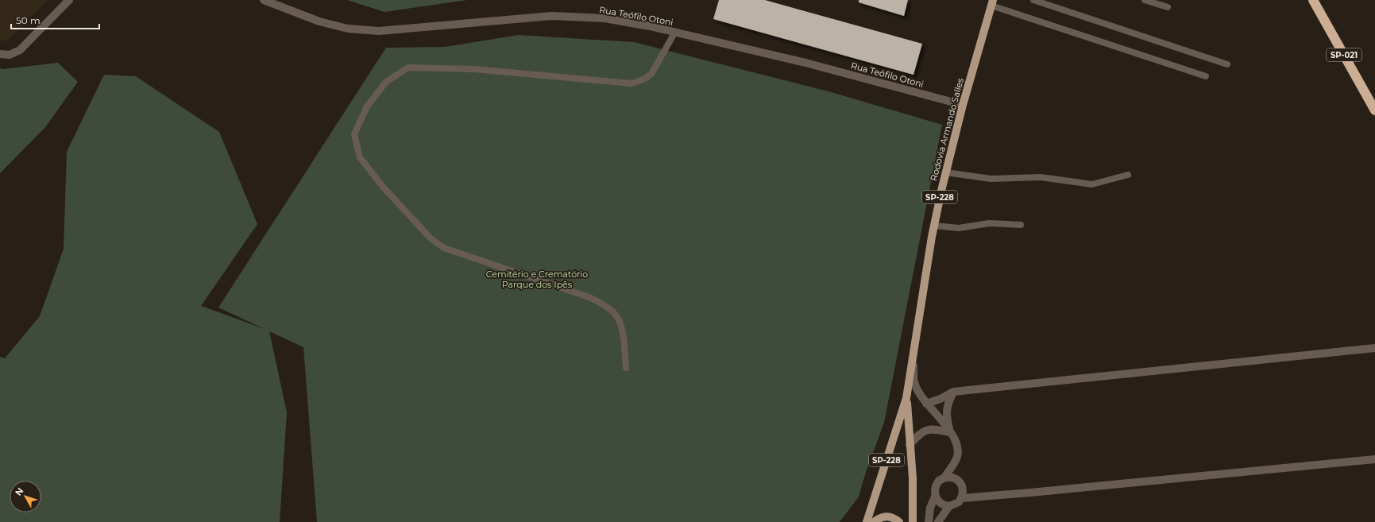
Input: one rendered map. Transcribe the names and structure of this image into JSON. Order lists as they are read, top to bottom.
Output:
{
  "streets": {
    "highway": ["SP-021"],
    "main road": ["Rodovia Armando Salles", "SP-228"],
    "street": ["Rua Teófilo Otoni"]
  },
  "crossings": [
    ["Rua Teófilo Otoni", "Rodovia Armando Salles"]
  ],
  "parks": ["Cemitério e Crematório Parque dos Ipês"],
  "scale_bar": "50 m",
  "north": "top left"
}
